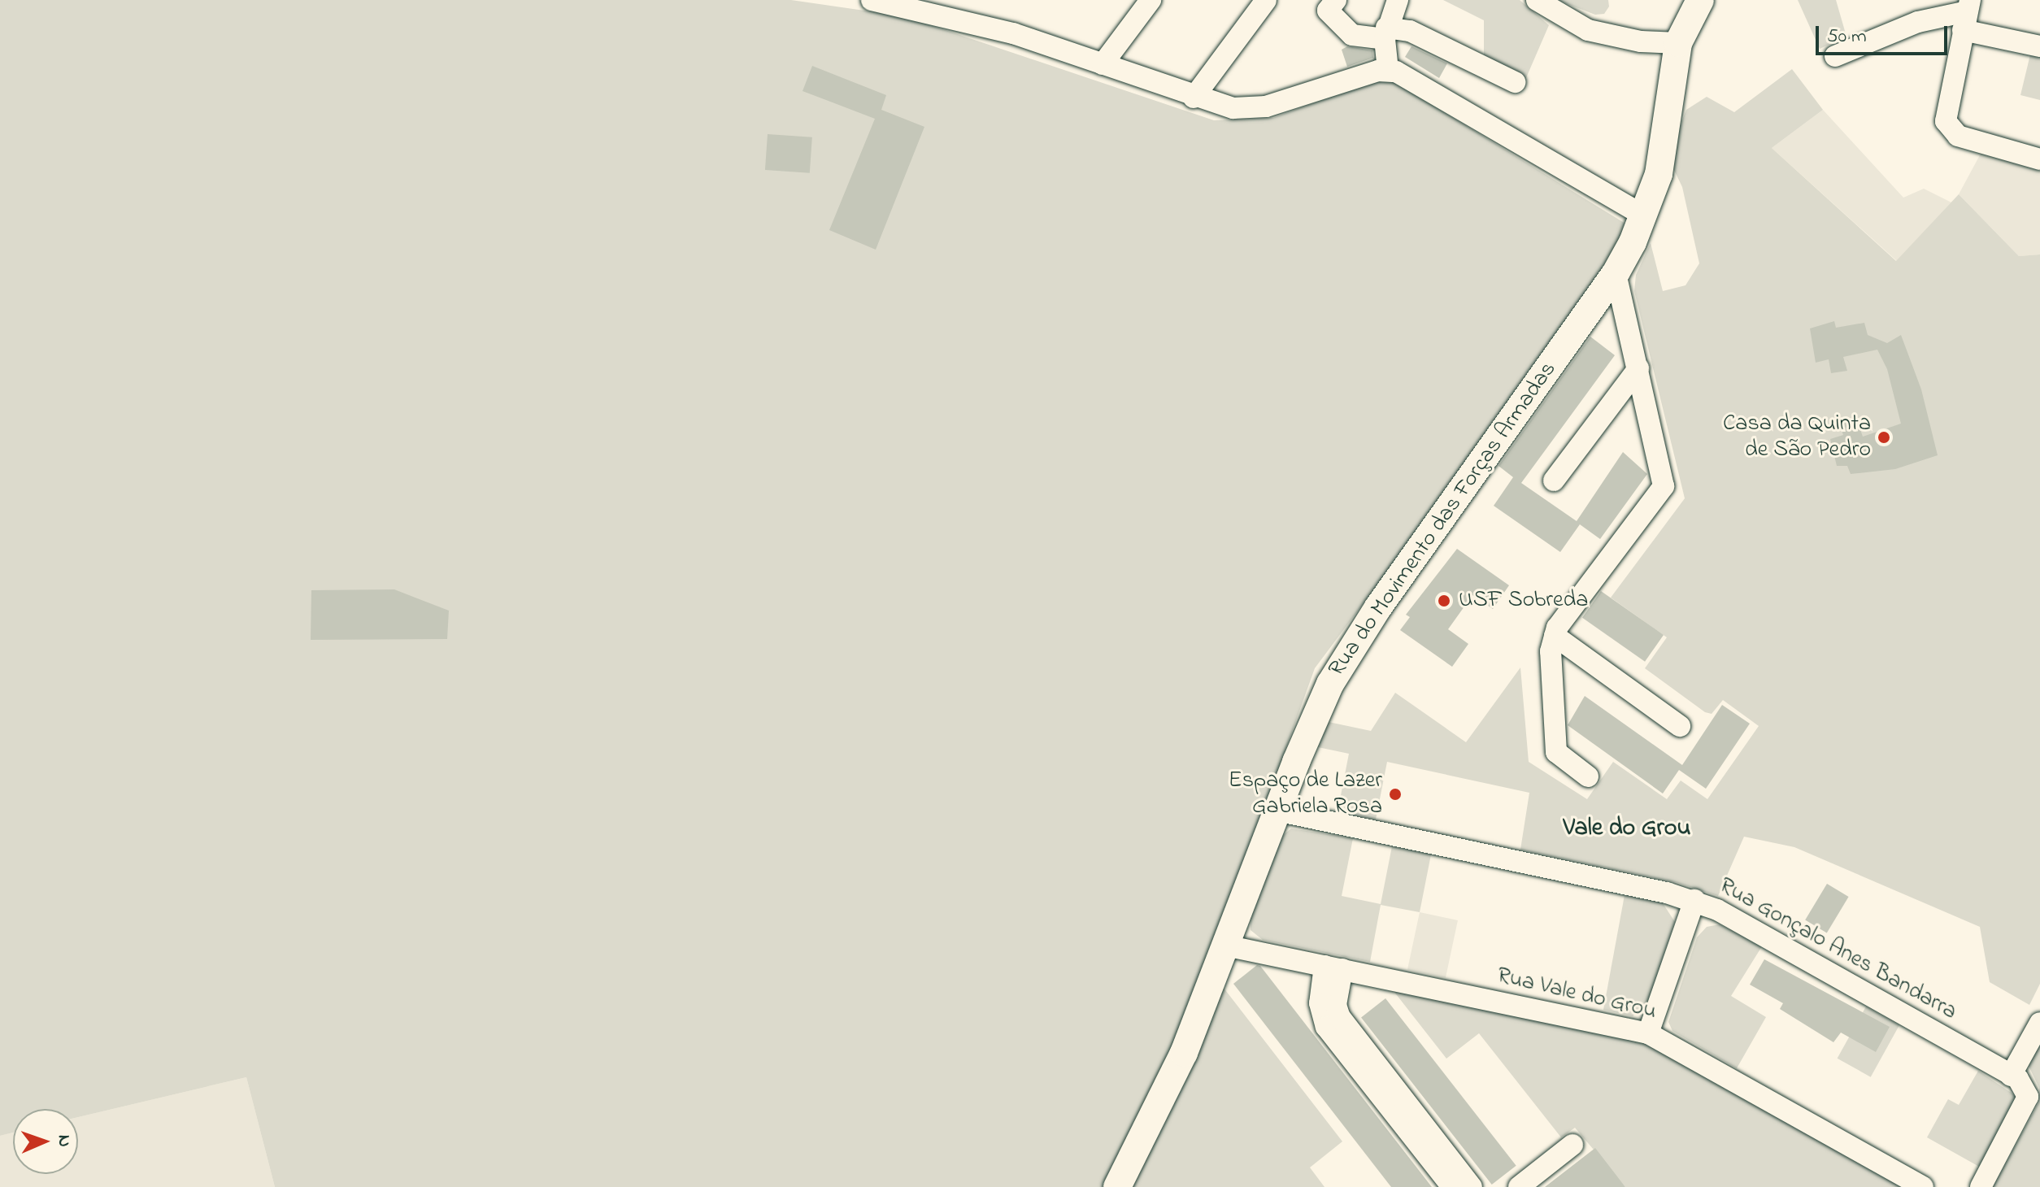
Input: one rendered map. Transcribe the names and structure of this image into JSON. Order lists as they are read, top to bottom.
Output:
{
  "streets": {
    "main road": ["Rua do Movimento das Forças Armadas"],
    "street": ["Rua Gonçalo Anes Bandarra", "Rua Vale do Grou"]
  },
  "crossings": [
    ["Rua do Movimento das Forças Armadas", "Rua Gonçalo Anes Bandarra"],
    ["Rua do Movimento das Forças Armadas", "Rua Vale do Grou"]
  ],
  "districts": ["Vale do Grou"],
  "places": ["Casa da Quinta de São Pedro", "USF Sobreda", "Espaço de Lazer Gabriela Rosa"],
  "scale_bar": "50 m",
  "north": "right"
}
